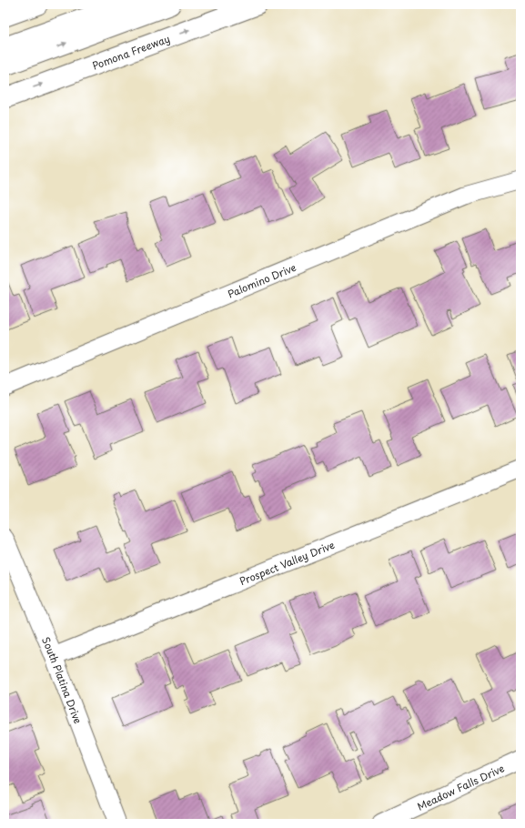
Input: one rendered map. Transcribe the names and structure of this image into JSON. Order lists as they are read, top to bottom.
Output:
{
  "streets": {
    "highway": ["Pomona Freeway"],
    "street": [
      "Palomino Drive",
      "Prospect Valley Drive",
      "South Platina Drive",
      "Meadow Falls Drive"
    ]
  },
  "crossings": [
    ["Prospect Valley Drive", "South Platina Drive"]
  ]
}
